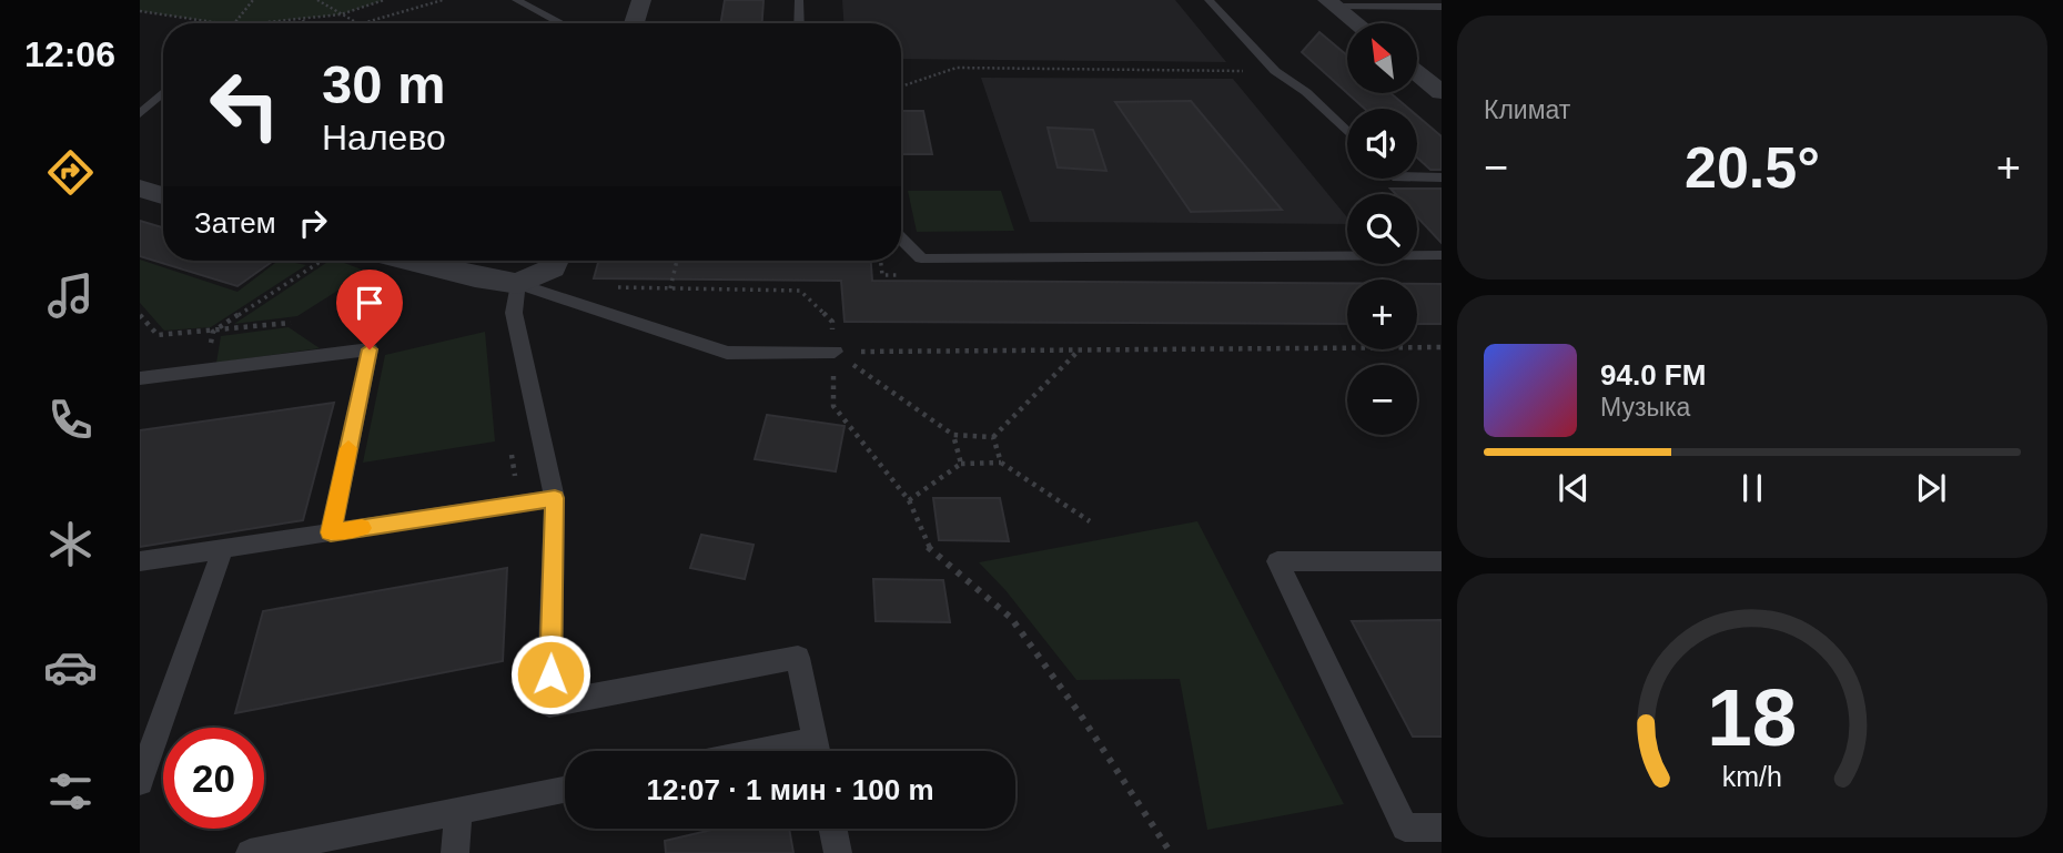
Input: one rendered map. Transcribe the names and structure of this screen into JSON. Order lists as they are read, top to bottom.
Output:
{
  "north": "top left",
  "page": {
    "tabs": "12:06",
    "tile": "Климат",
    "map_buttons": ["+", "−"],
    "turn": ["30 m", "Налево"],
    "heat": ["−", "20.5°", "+"],
    "then": "Затем",
    "song": ["94.0 FM", "Музыка"],
    "limit": "20",
    "trip": "12:07 · 1 мин · 100 m",
    "gauge": ["18", "km/h"]
  }
}
